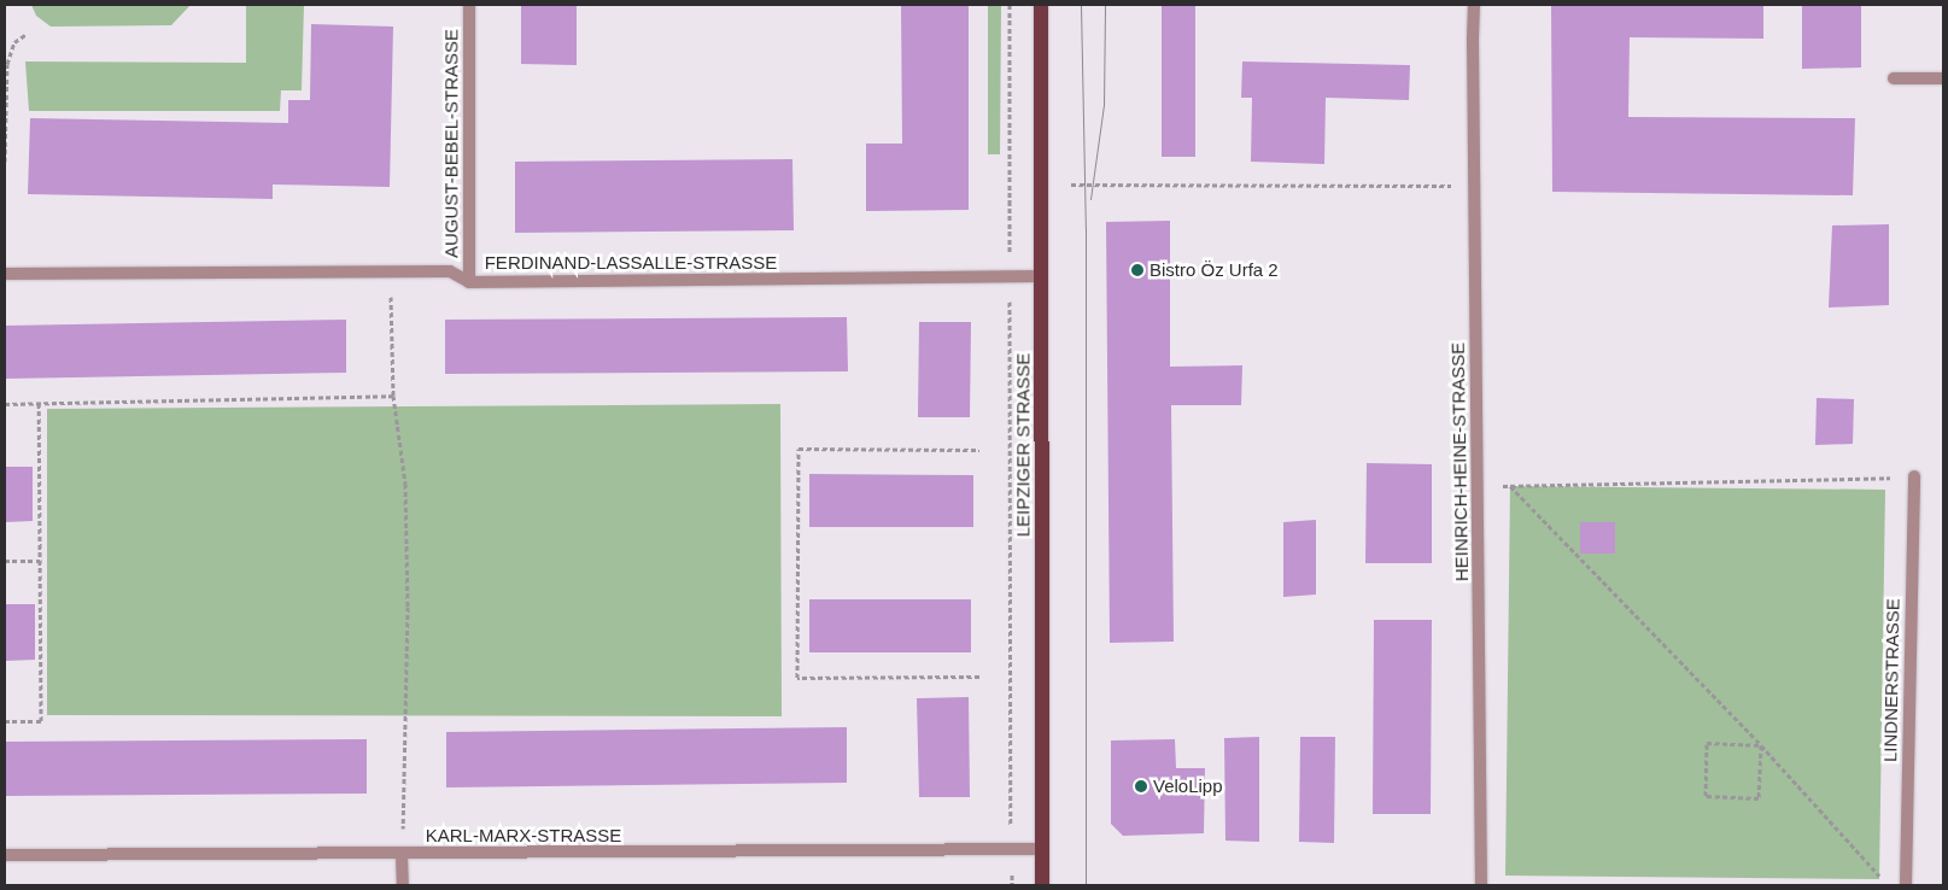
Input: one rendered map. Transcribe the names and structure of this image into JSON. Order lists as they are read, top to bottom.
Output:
{
  "streets": {
    "main road": ["LEIPZIGER STRASSE"],
    "street": [
      "AUGUST-BEBEL-STRASSE",
      "FERDINAND-LASSALLE-STRASSE",
      "HEINRICH-HEINE-STRASSE",
      "LINDNERSTRASSE",
      "KARL-MARX-STRASSE"
    ]
  },
  "crossings": [
    ["AUGUST-BEBEL-STRASSE", "FERDINAND-LASSALLE-STRASSE"],
    ["FERDINAND-LASSALLE-STRASSE", "LEIPZIGER STRASSE"],
    ["LEIPZIGER STRASSE", "KARL-MARX-STRASSE"]
  ],
  "places": ["Bistro Öz Urfa 2", "VeloLipp"]
}
